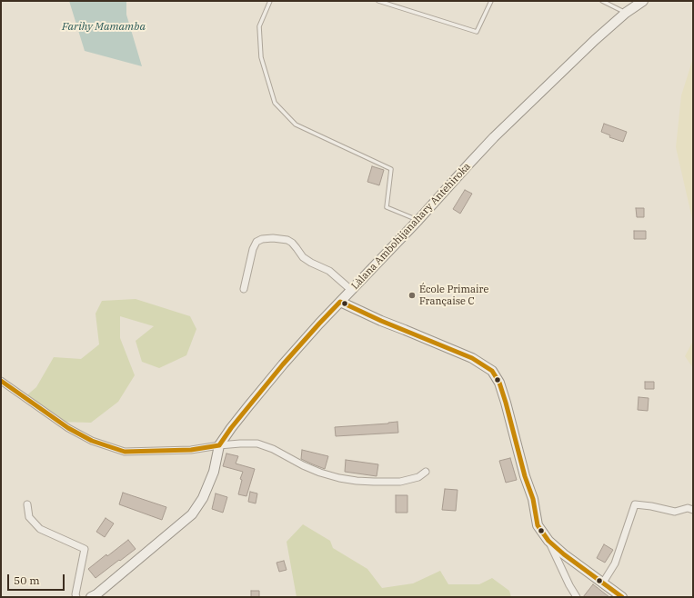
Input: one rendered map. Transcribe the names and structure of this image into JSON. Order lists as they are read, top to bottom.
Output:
{
  "streets": {
    "street": ["Làlana Ambohijanahary Antehiroka"]
  },
  "water": ["Farihy Mamamba"],
  "places": ["École Primaire Française C"],
  "scale_bar": "50 m"
}
